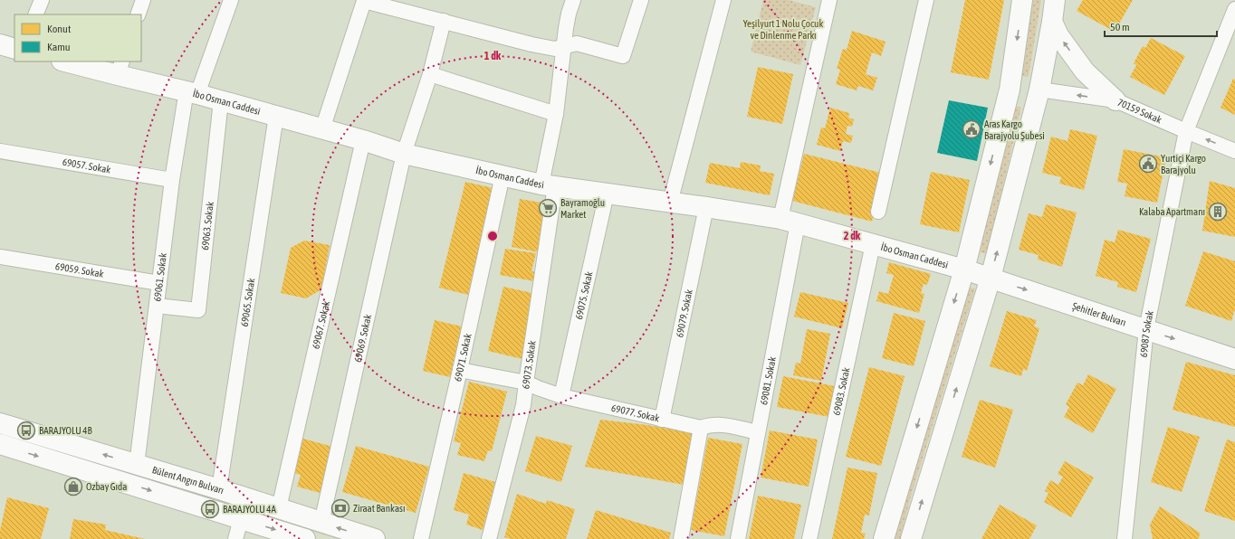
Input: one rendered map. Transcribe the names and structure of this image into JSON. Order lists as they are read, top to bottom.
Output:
{
  "streets": {
    "main road": ["İbo Osman Caddesi", "Şehitler Bulvarı", "Bülent Angın Bulvarı"],
    "street": [
      "70159 Sokak",
      "69057. Sokak",
      "69063. Sokak",
      "69059. Sokak",
      "69061. Sokak",
      "69075. Sokak",
      "69065. Sokak",
      "69079. Sokak",
      "69067. Sokak",
      "69087 Sokak",
      "69069. Sokak",
      "69071. Sokak",
      "69073. Sokak",
      "69081. Sokak",
      "69083. Sokak",
      "69077. Sokak"
    ]
  },
  "crossings": [
    ["İbo Osman Caddesi", "69063. Sokak"],
    ["İbo Osman Caddesi", "69061. Sokak"],
    ["İbo Osman Caddesi", "69075. Sokak"],
    ["İbo Osman Caddesi", "69065. Sokak"],
    ["İbo Osman Caddesi", "69079. Sokak"],
    ["İbo Osman Caddesi", "Şehitler Bulvarı"],
    ["İbo Osman Caddesi", "69067. Sokak"],
    ["İbo Osman Caddesi", "69069. Sokak"],
    ["İbo Osman Caddesi", "69071. Sokak"],
    ["İbo Osman Caddesi", "69073. Sokak"],
    ["İbo Osman Caddesi", "69081. Sokak"],
    ["İbo Osman Caddesi", "69083. Sokak"],
    ["70159 Sokak", "69087 Sokak"],
    ["69057. Sokak", "69061. Sokak"],
    ["69063. Sokak", "69061. Sokak"],
    ["69059. Sokak", "69061. Sokak"],
    ["69061. Sokak", "Bülent Angın Bulvarı"],
    ["69075. Sokak", "69077. Sokak"],
    ["69065. Sokak", "Bülent Angın Bulvarı"],
    ["69079. Sokak", "69077. Sokak"],
    ["Şehitler Bulvarı", "69087 Sokak"],
    ["69067. Sokak", "Bülent Angın Bulvarı"],
    ["69069. Sokak", "Bülent Angın Bulvarı"],
    ["69071. Sokak", "69077. Sokak"],
    ["69073. Sokak", "69077. Sokak"]
  ],
  "one_way": ["70159 Sokak", "Şehitler Bulvarı"],
  "parks": ["Yeşilyurt 1 Nolu Çocuk ve Dinlenme Parkı"],
  "places": {
    "public building": ["Aras Kargo Barajyolu Şubesi", "Yurtiçi Kargo Barajyolu"],
    "supermarket": ["Bayramoğlu Market"],
    "building": ["Kalaba Apartmanı"],
    "bus stop": ["BARAJYOLU 4B", "BARAJYOLU 4A"],
    "shop": ["Ozbay Gıda"],
    "bank": ["Ziraat Bankası"]
  },
  "legend": ["Konut", "Kamu"],
  "scale_bar": "50 m",
  "rings": ["1 dk", "2 dk"]
}
